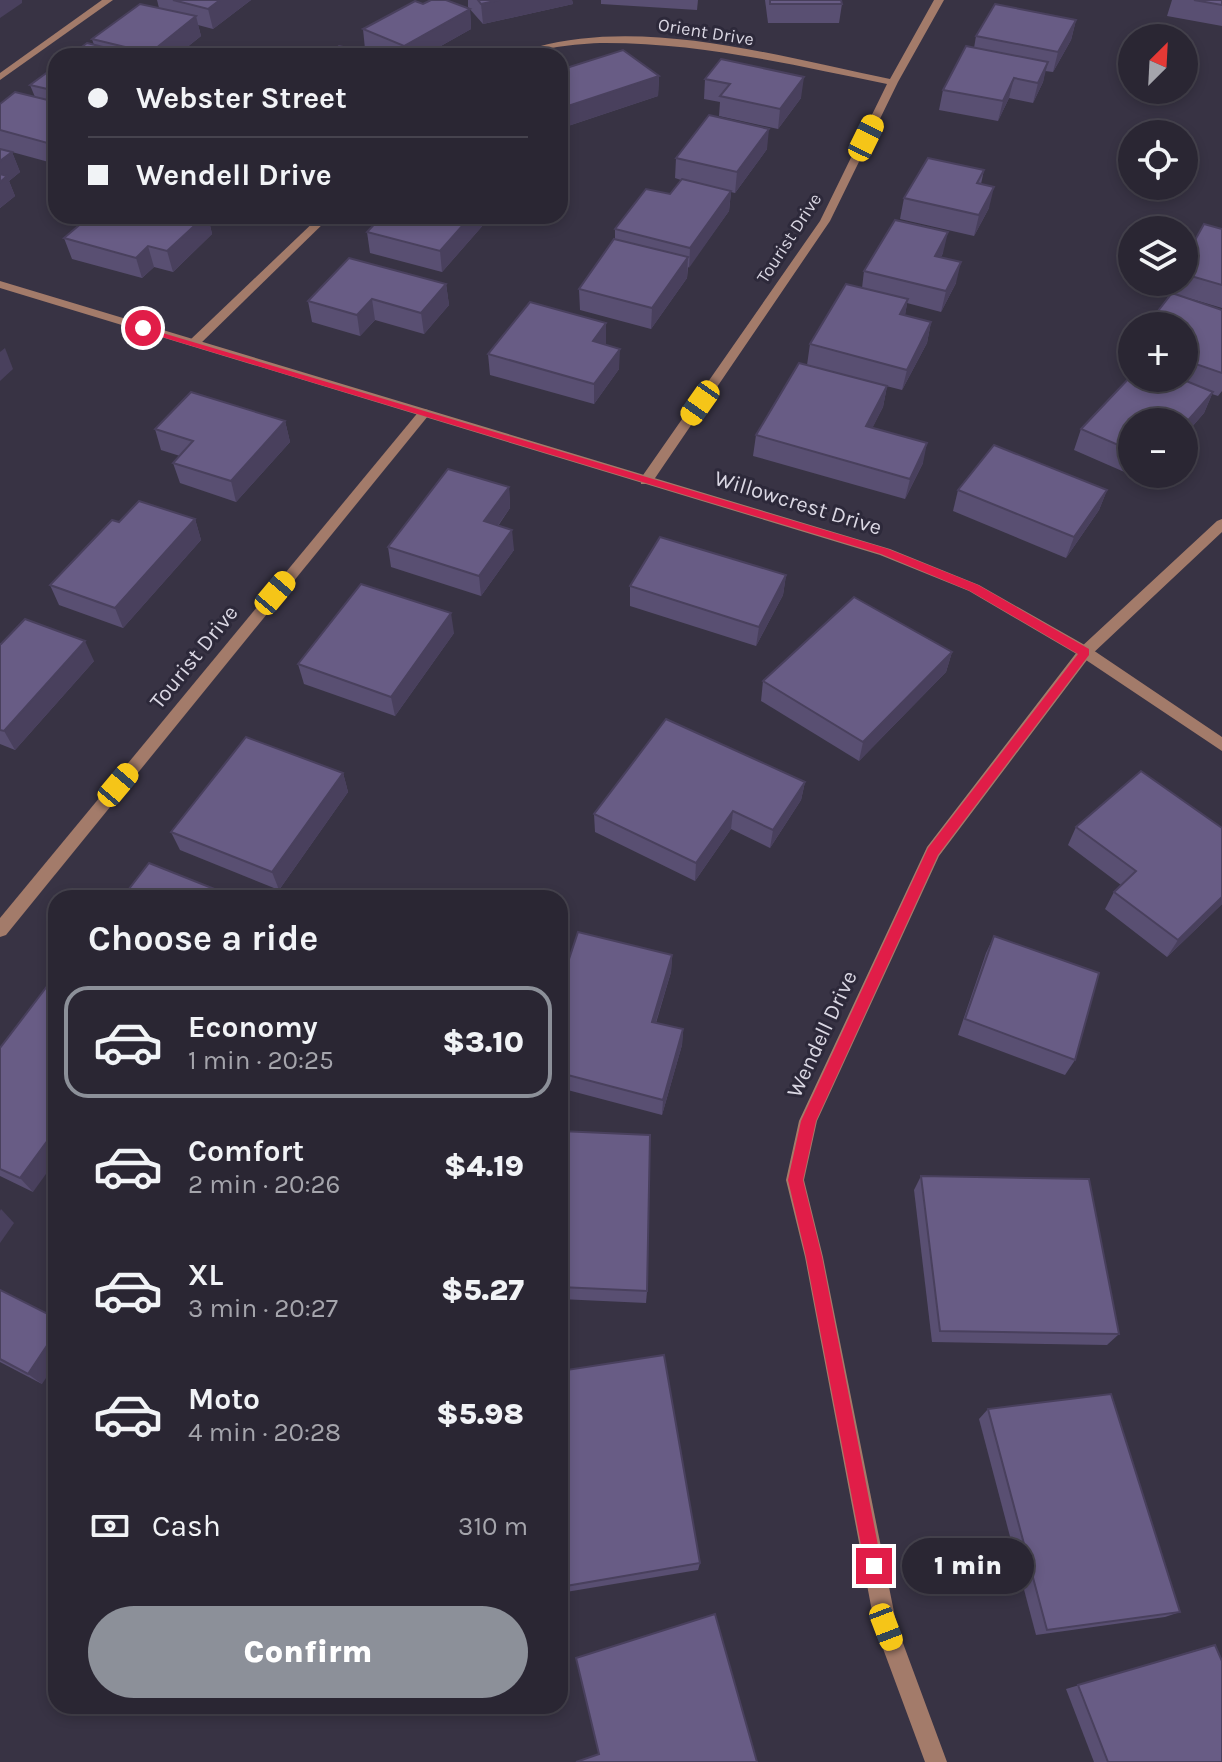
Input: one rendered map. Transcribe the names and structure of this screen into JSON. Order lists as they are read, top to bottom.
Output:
{
  "streets": {
    "street": [
      "Orient Drive",
      "Tourist Drive",
      "Willowcrest Drive",
      "Wendell Drive"
    ]
  },
  "crossings": [
    ["Orient Drive", "Tourist Drive"],
    ["Tourist Drive", "Willowcrest Drive"],
    ["Willowcrest Drive", "Wendell Drive"]
  ],
  "north": "top right",
  "page": {
    "map_buttons": ["+", "−"],
    "banner": ["Webster Street", "Wendell Drive"],
    "heading": "Choose a ride",
    "list": [
      {
        "name": "Economy",
        "note": "1 min · 20:25",
        "value": "$3.10"
      },
      {
        "name": "Comfort",
        "note": "2 min · 20:26",
        "value": "$4.19"
      },
      {
        "name": "XL",
        "note": "3 min · 20:27",
        "value": "$5.27"
      },
      {
        "name": "Moto",
        "note": "4 min · 20:28",
        "value": "$5.98"
      }
    ],
    "pay": ["Cash", "310 m"],
    "bubble": "1 min",
    "buttons": "Confirm"
  }
}
